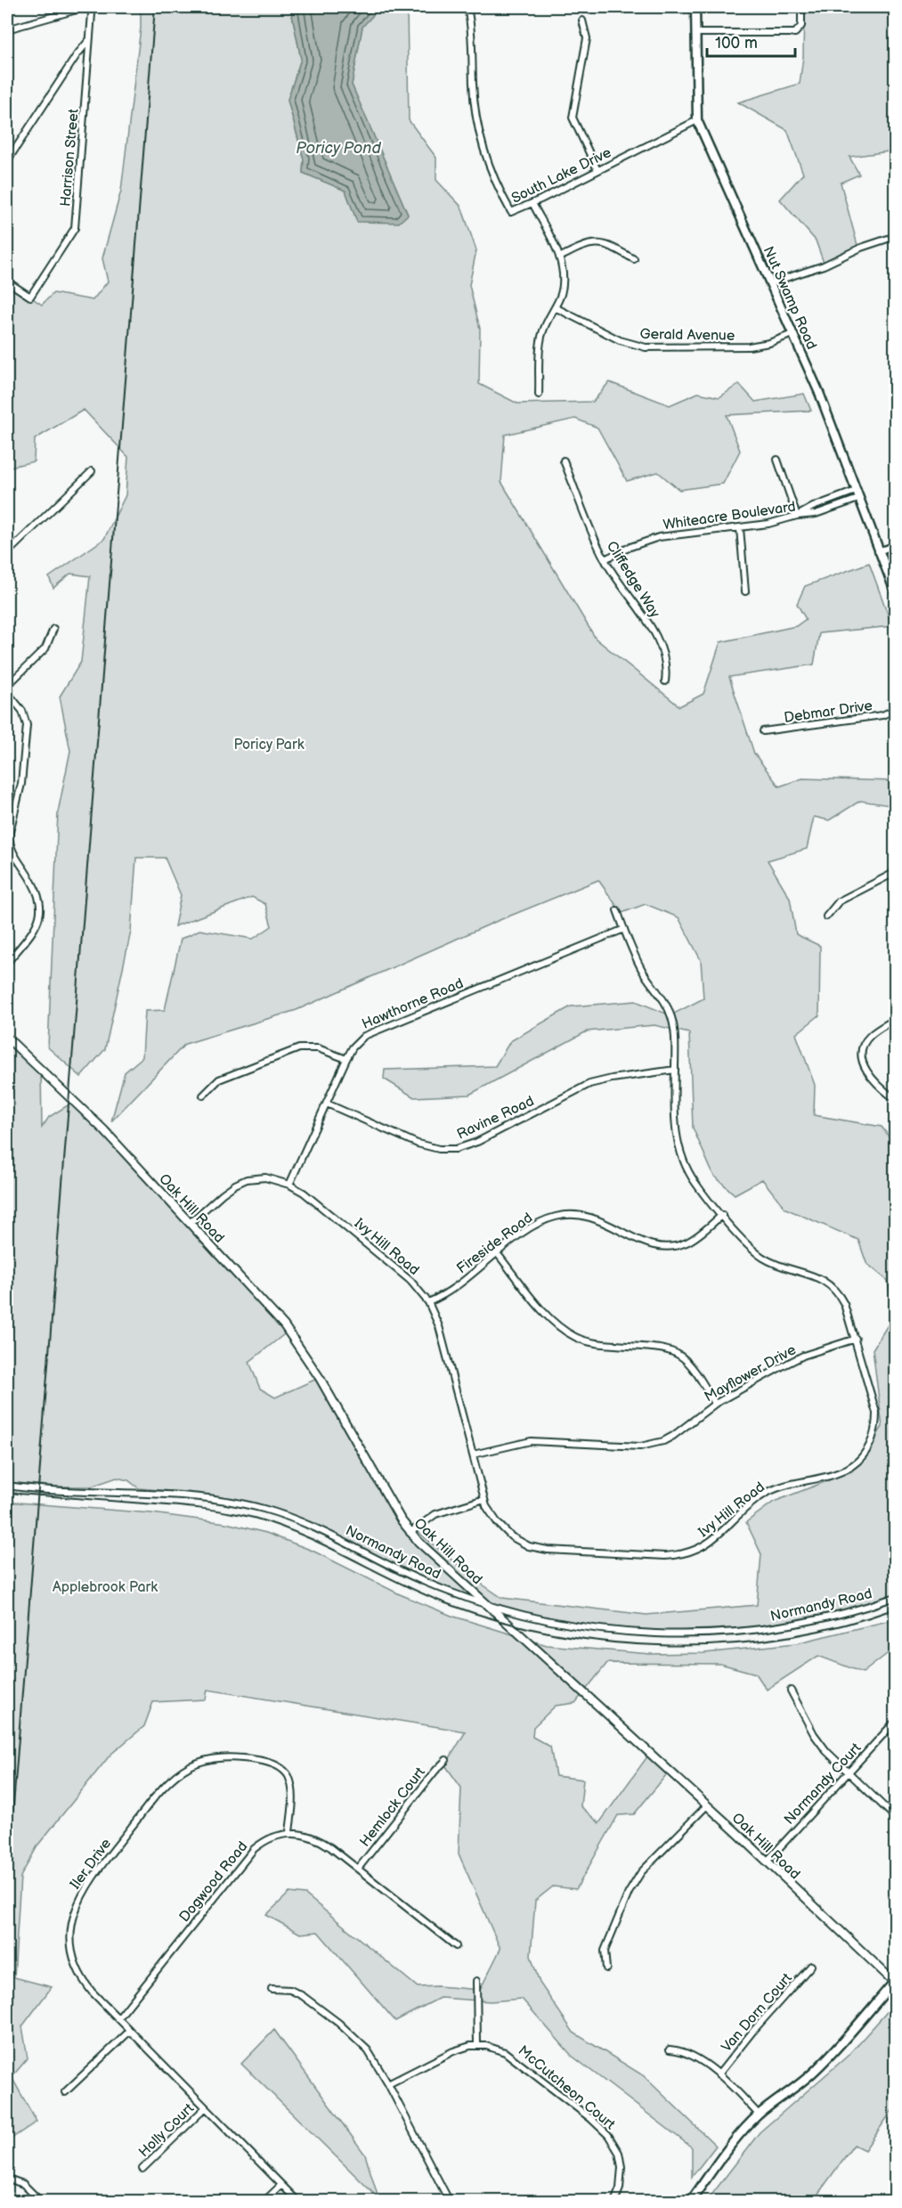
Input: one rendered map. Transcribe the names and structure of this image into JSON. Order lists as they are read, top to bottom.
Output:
{
  "streets": {
    "main road": ["Nut Swamp Road"],
    "street": [
      "Harrison Street",
      "South Lake Drive",
      "Gerald Avenue",
      "Whiteacre Boulevard",
      "Cliffedge Way",
      "Debmar Drive",
      "Hawthorne Road",
      "Ravine Road",
      "Oak Hill Road",
      "Fireside Road",
      "Ivy Hill Road",
      "Mayflower Drive",
      "Normandy Road",
      "Normandy Court",
      "Hemlock Court",
      "Iler Drive",
      "Dogwood Road",
      "Van Dorn Court",
      "McCutcheon Court",
      "Holly Court"
    ]
  },
  "crossings": [
    ["South Lake Drive", "Nut Swamp Road"],
    ["Nut Swamp Road", "Gerald Avenue"],
    ["Nut Swamp Road", "Whiteacre Boulevard"],
    ["Whiteacre Boulevard", "Cliffedge Way"],
    ["Hawthorne Road", "Ravine Road"],
    ["Hawthorne Road", "Ivy Hill Road"],
    ["Ravine Road", "Ivy Hill Road"],
    ["Oak Hill Road", "Ivy Hill Road"],
    ["Oak Hill Road", "Normandy Road"],
    ["Oak Hill Road", "Normandy Court"],
    ["Fireside Road", "Ivy Hill Road"],
    ["Ivy Hill Road", "Mayflower Drive"],
    ["Iler Drive", "Dogwood Road"],
    ["Iler Drive", "Holly Court"]
  ],
  "water": ["Poricy Pond"],
  "parks": ["Poricy Park", "Applebrook Park"],
  "scale_bar": "100 m"
}
